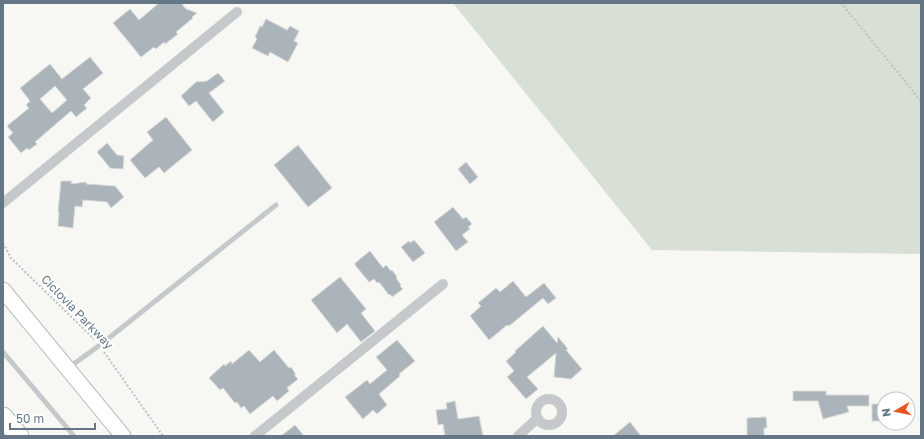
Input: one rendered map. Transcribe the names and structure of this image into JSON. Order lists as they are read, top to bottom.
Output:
{
  "streets": {
    "path": ["Ciclovia Parkway"]
  },
  "scale_bar": "50 m",
  "north": "left"
}
